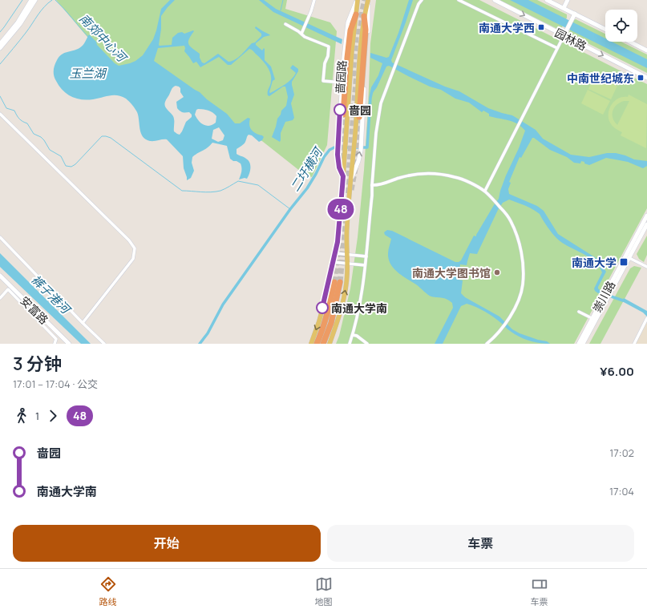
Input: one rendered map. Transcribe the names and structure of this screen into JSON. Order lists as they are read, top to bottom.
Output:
{
  "streets": {
    "main road": [
      "园林路",
      "啬园路",
      "崇川路",
      "安富路"
    ]
  },
  "water": [
    "南郊中心河",
    "玉兰湖",
    "二圩横河",
    "裤子港河"
  ],
  "places": {
    "transit": ["南通大学西", "中南世纪城东", "南通大学"],
    "other": ["啬园", "南通大学图书馆", "南通大学南"]
  },
  "lines": ["bus line 48"],
  "page": {
    "on_map": "48",
    "heading": ["3 分钟", "17:01 – 17:04 · 公交", "¥6.00"],
    "legs": ["1", "48"],
    "list": [
      {
        "name": "啬园",
        "value": "17:02"
      },
      {
        "name": "南通大学南",
        "value": "17:04"
      }
    ],
    "buttons": ["开始", "车票"],
    "tabs": ["路线", "地图", "车票"]
  }
}
